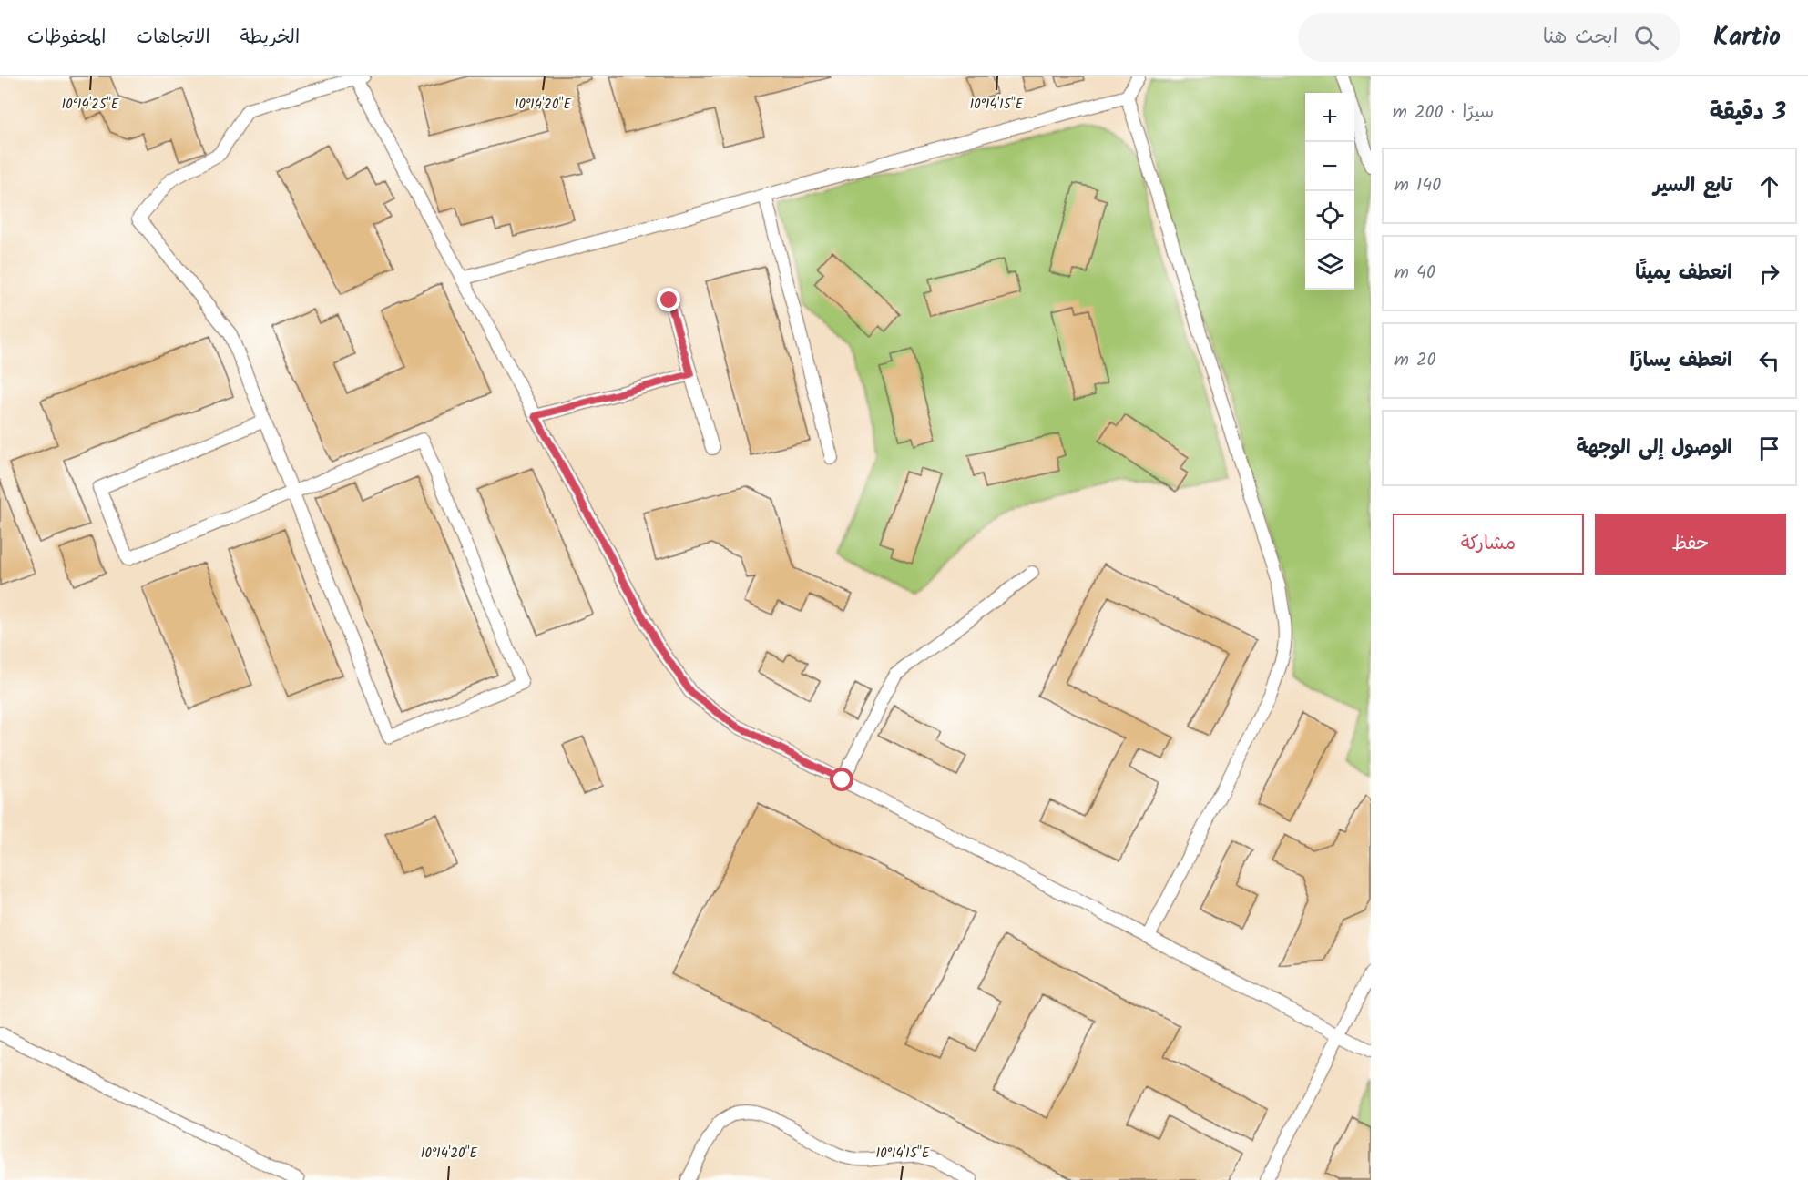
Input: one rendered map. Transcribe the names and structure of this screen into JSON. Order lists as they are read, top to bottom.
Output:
{
  "page": {
    "header": "Kartio",
    "search": "ابحث هنا",
    "nav": ["الخريطة", "الاتجاهات", "المحفوظات"],
    "heading": ["3 دقيقة", "سيرًا · 200 m"],
    "map_buttons": ["+", "−"],
    "list": [
      ["تابع السير", "140 m"],
      ["انعطف يمينًا", "40 m"],
      ["انعطف يسارًا", "20 m"],
      "الوصول إلى الوجهة"
    ],
    "buttons": ["حفظ", "مشاركة"]
  },
  "coordinates": ["10°14'25\"E", "10°14'20\"E", "10°14'15\"E"]
}
